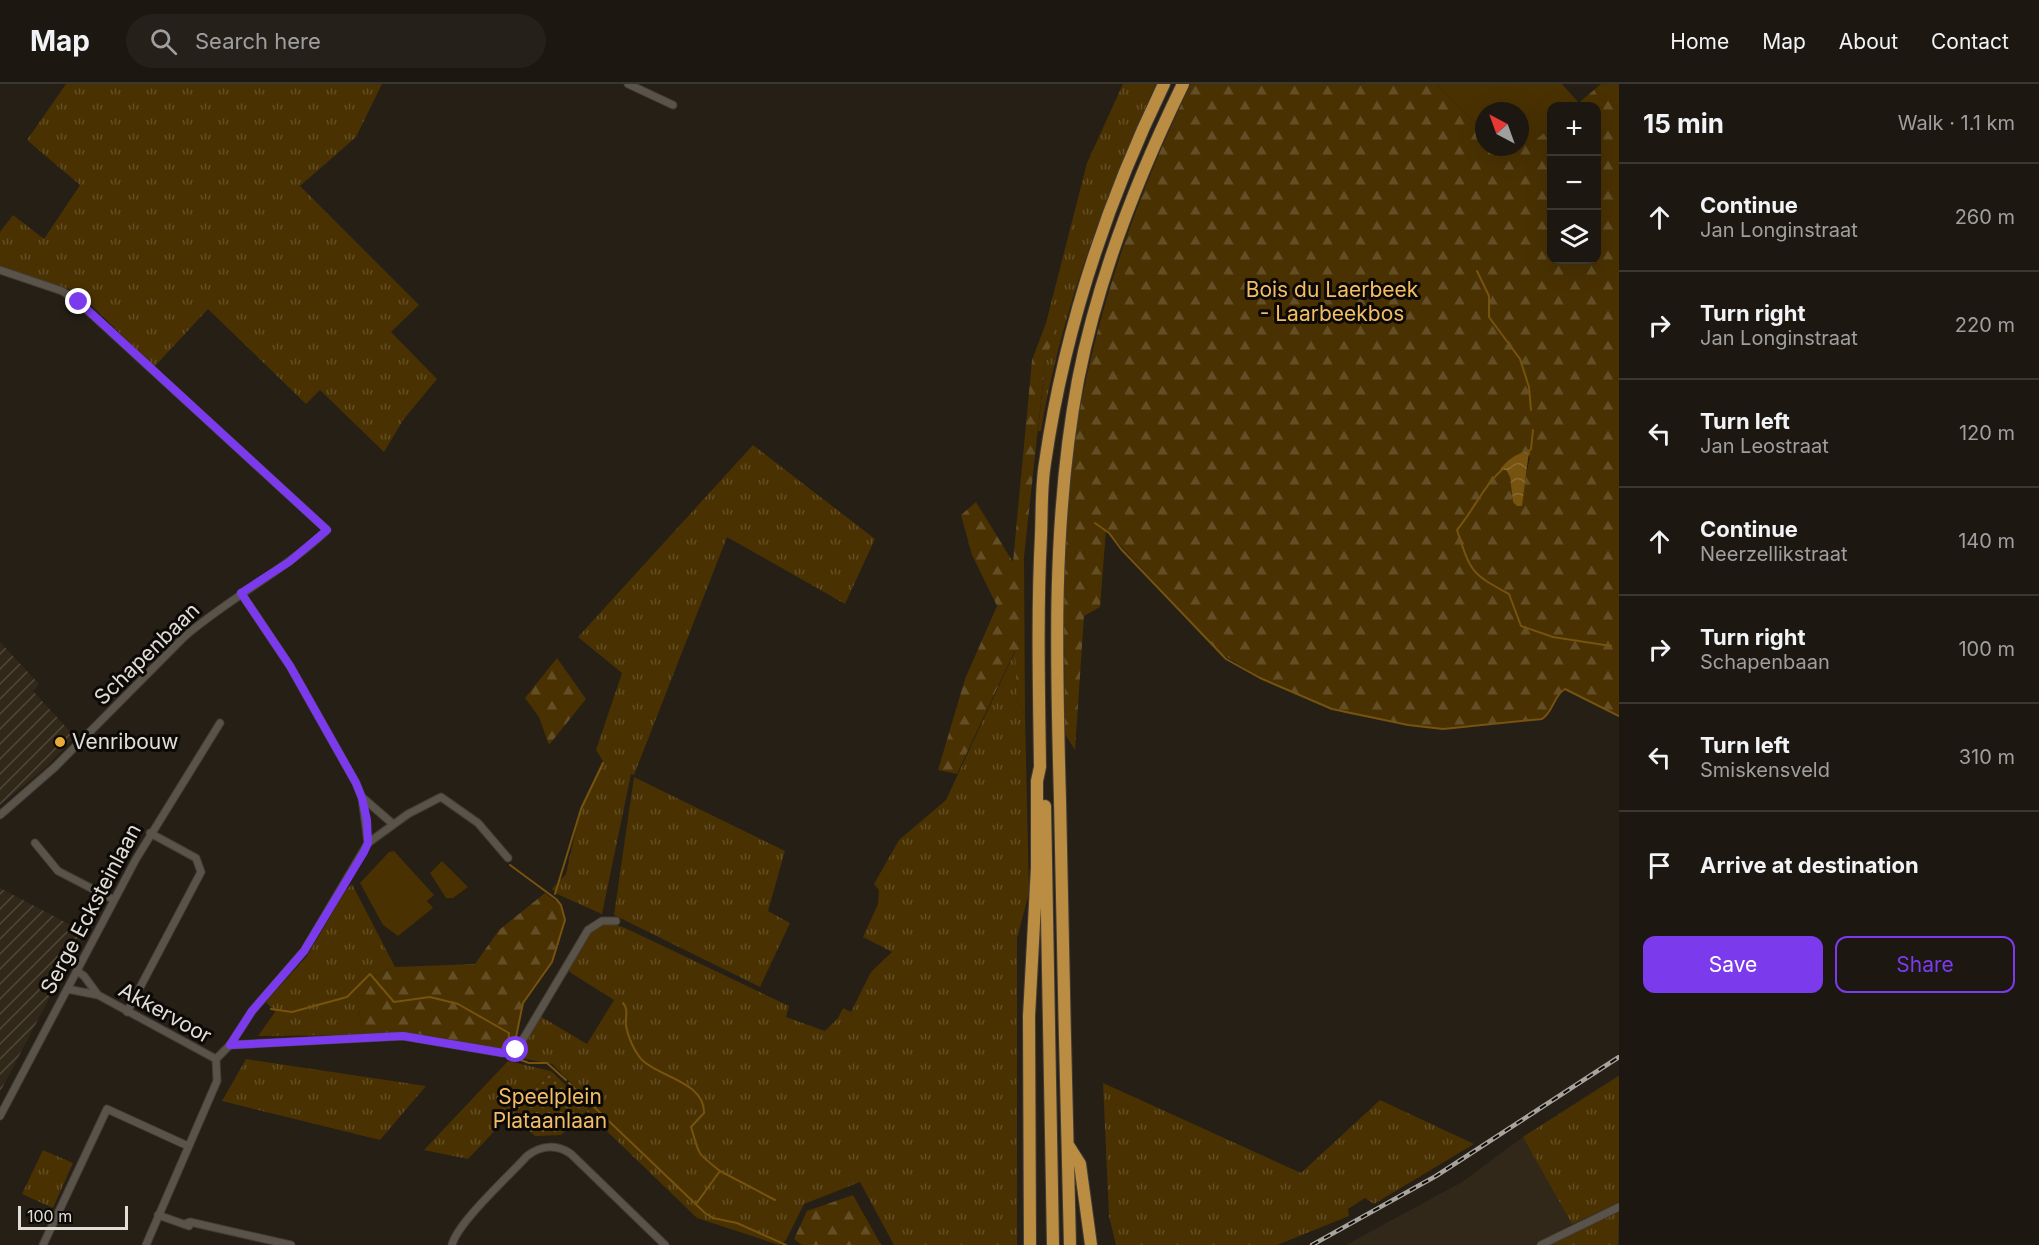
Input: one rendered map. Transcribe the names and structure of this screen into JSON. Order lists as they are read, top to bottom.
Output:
{
  "streets": {
    "street": ["Schapenbaan", "Serge Ecksteinlaan", "Akkervoor"]
  },
  "crossings": [
    ["Serge Ecksteinlaan", "Akkervoor"]
  ],
  "parks": ["Bois du Laerbeek - Laarbeekbos", "Speelplein Plataanlaan"],
  "places": ["Venribouw"],
  "scale_bar": "100 m",
  "north": "top left",
  "page": {
    "header": "Map",
    "search": "Search here",
    "nav": [
      "Home",
      "Map",
      "About",
      "Contact"
    ],
    "heading": ["15 min", "Walk · 1.1 km"],
    "map_buttons": ["+", "−"],
    "list": [
      ["Continue", "Jan Longinstraat", "260 m"],
      ["Turn right", "Jan Longinstraat", "220 m"],
      ["Turn left", "Jan Leostraat", "120 m"],
      ["Continue", "Neerzellikstraat", "140 m"],
      ["Turn right", "Schapenbaan", "100 m"],
      ["Turn left", "Smiskensveld", "310 m"],
      "Arrive at destination"
    ],
    "buttons": ["Save", "Share"],
    "scale": "100 m"
  }
}
